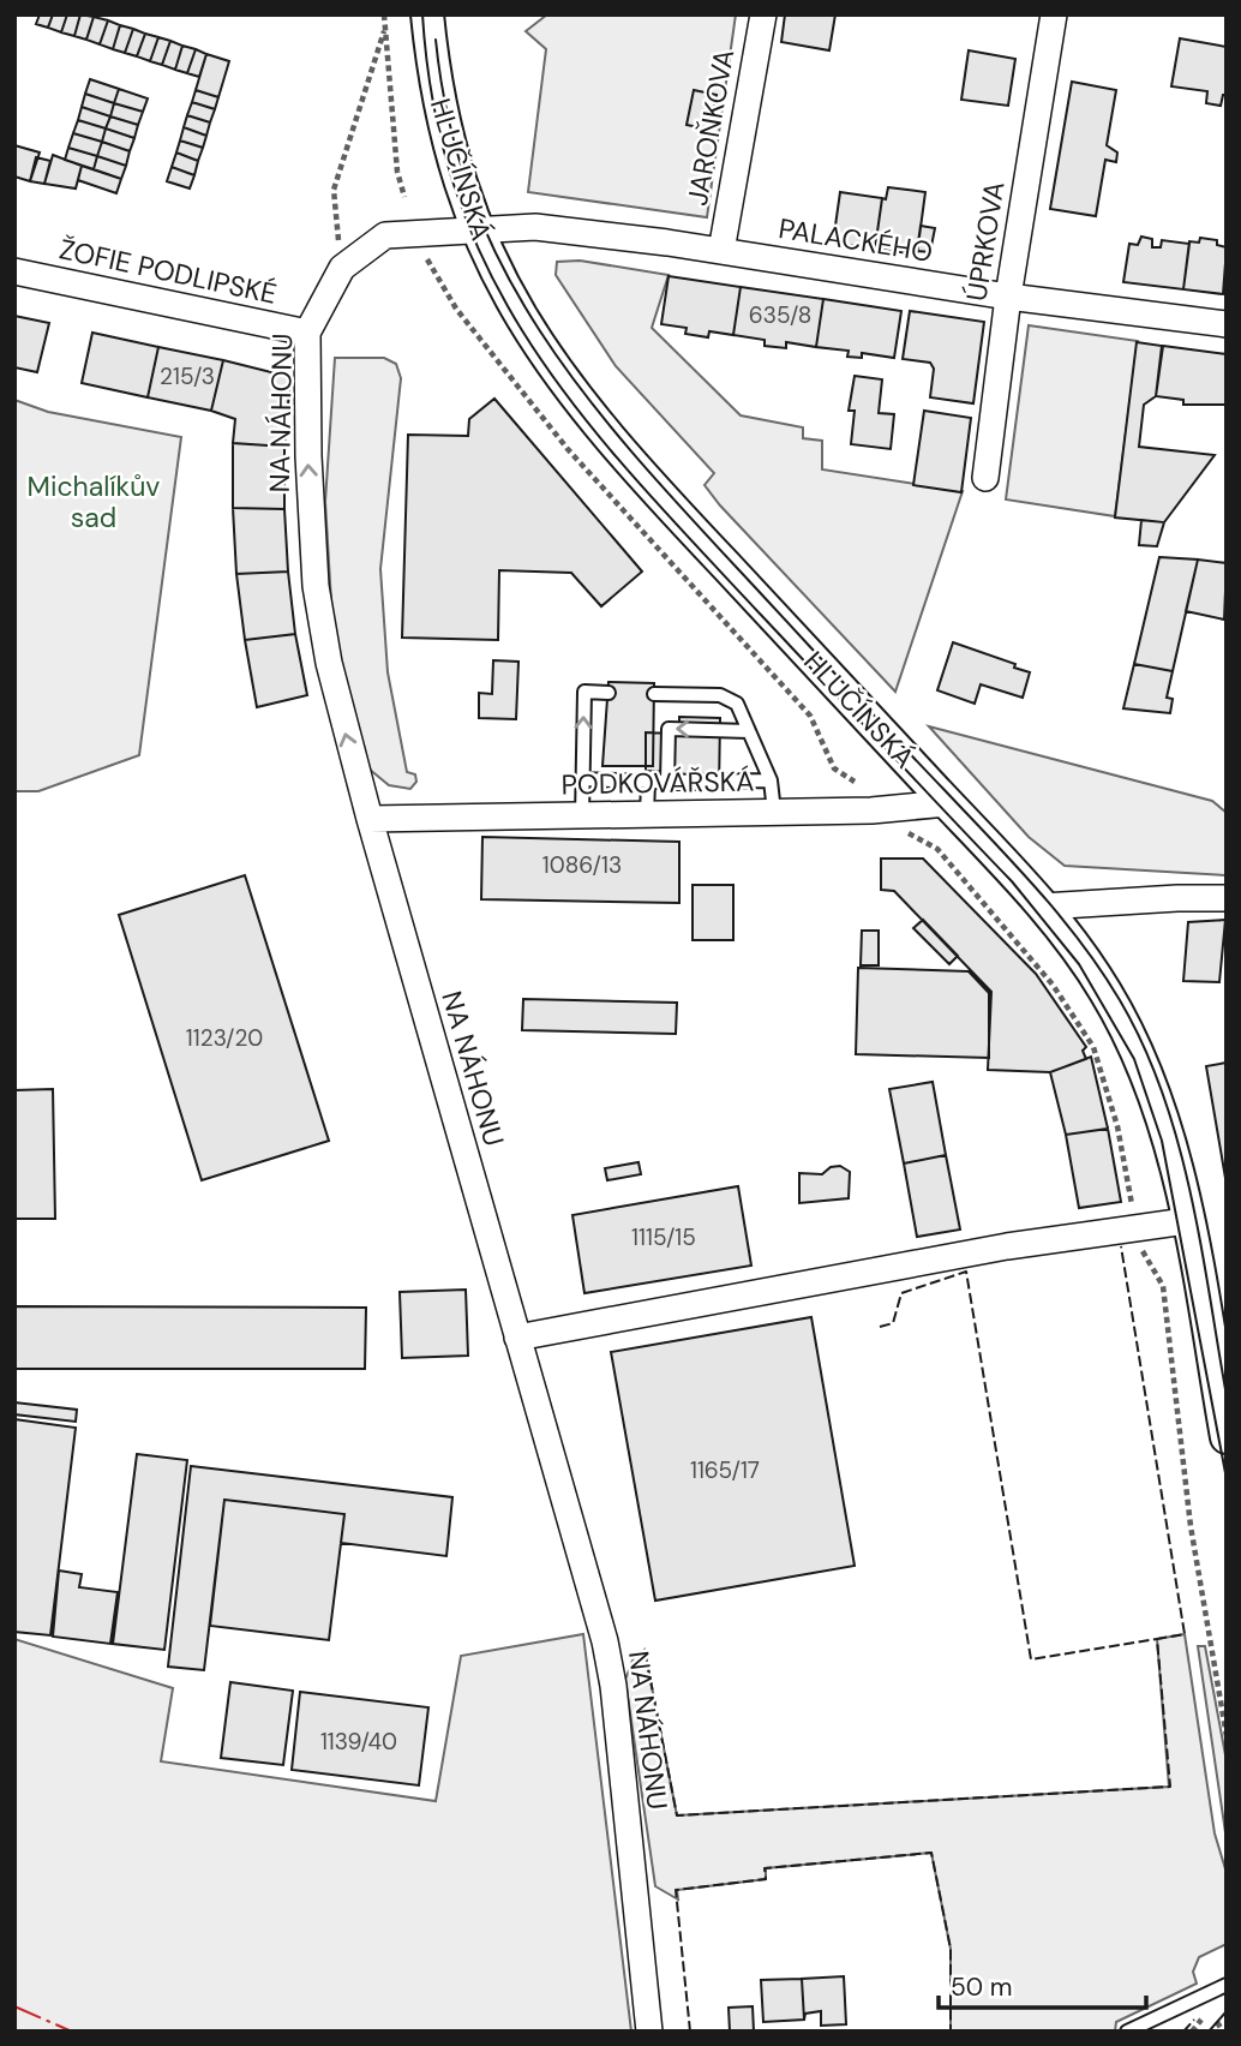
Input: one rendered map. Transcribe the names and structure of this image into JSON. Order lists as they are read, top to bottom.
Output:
{
  "streets": {
    "street": [
      "JAROŇKOVA",
      "HLUČÍNSKÁ",
      "PALACKÉHO",
      "ÚPRKOVA",
      "ŽOFIE PODLIPSKÉ",
      "NA NÁHONU",
      "PODKOVÁŘSKÁ"
    ]
  },
  "crossings": [
    ["JAROŇKOVA", "PALACKÉHO"],
    ["HLUČÍNSKÁ", "PALACKÉHO"],
    ["HLUČÍNSKÁ", "NA NÁHONU"],
    ["HLUČÍNSKÁ", "PODKOVÁŘSKÁ"],
    ["PALACKÉHO", "ÚPRKOVA"],
    ["PALACKÉHO", "NA NÁHONU"],
    ["ŽOFIE PODLIPSKÉ", "NA NÁHONU"],
    ["NA NÁHONU", "PODKOVÁŘSKÁ"]
  ],
  "parks": ["Michalíkův sad"],
  "house_numbers": [
    "635/8",
    "215/3",
    "1086/13",
    "1123/20",
    "1115/15",
    "1165/17",
    "1139/40"
  ],
  "scale_bar": "50 m"
}
